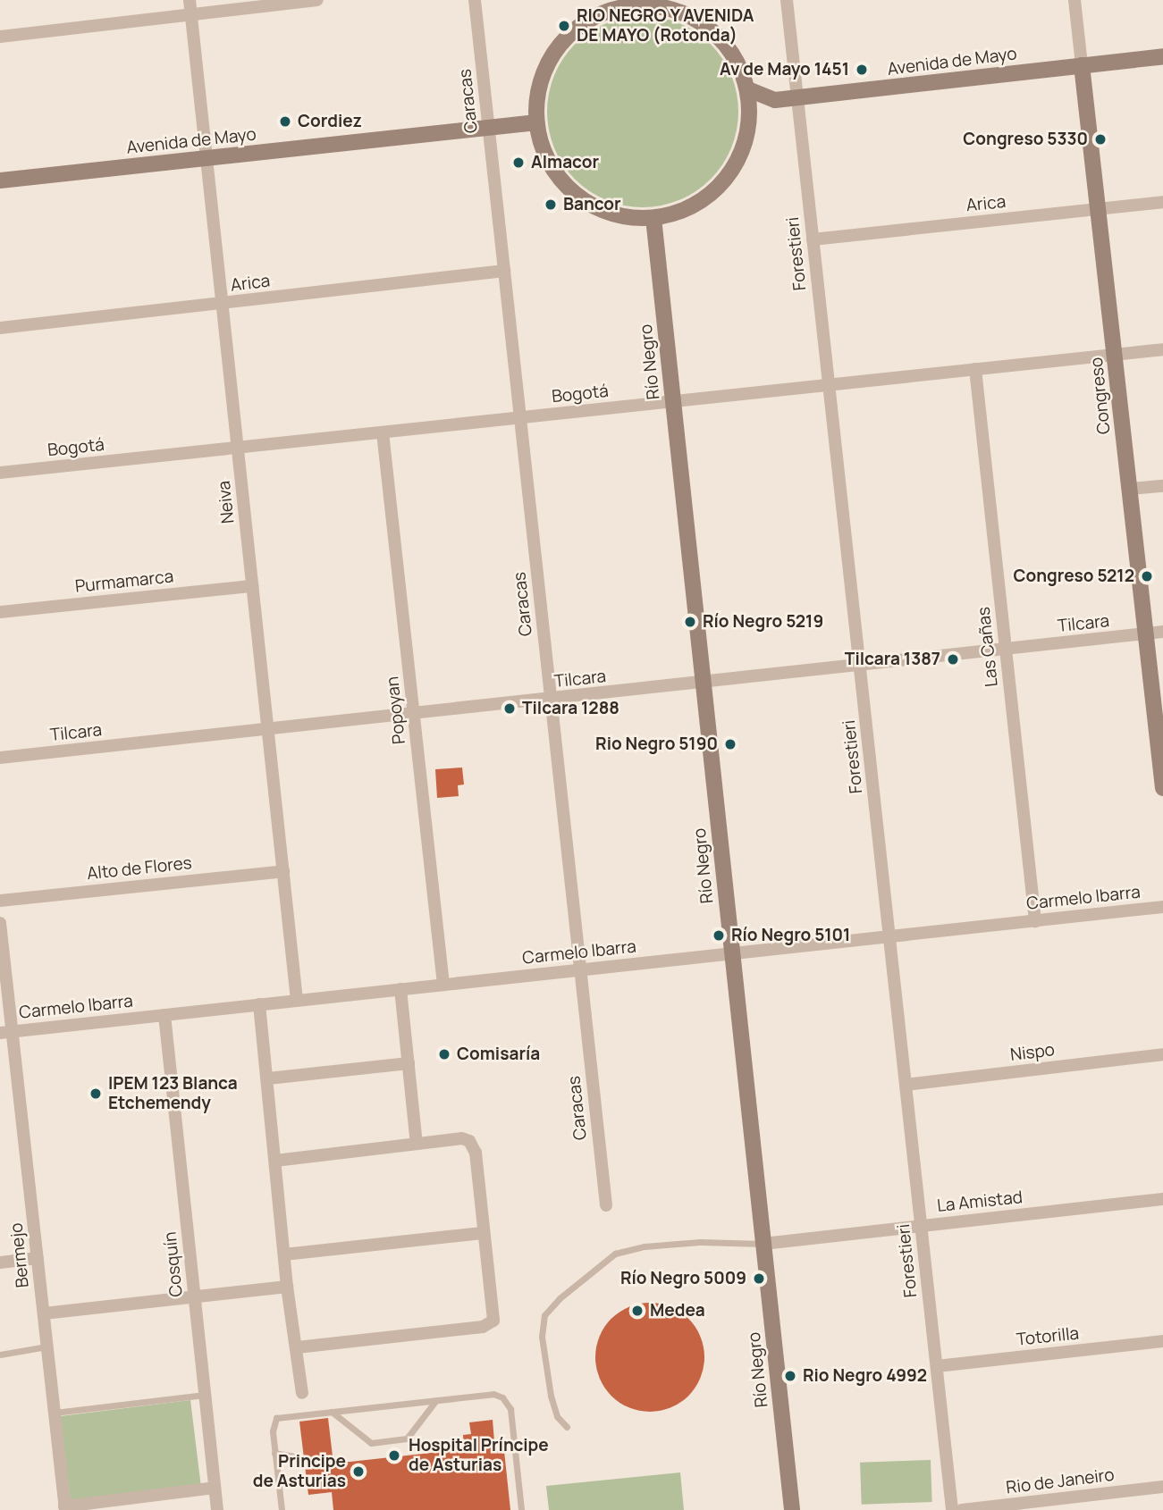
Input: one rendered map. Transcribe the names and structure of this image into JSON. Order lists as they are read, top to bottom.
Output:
{
  "streets": {
    "main road": ["Avenida de Mayo", "Río Negro", "Congreso"],
    "street": [
      "Caracas",
      "Arica",
      "Forestieri",
      "Bogotá",
      "Neiva",
      "Purmamarca",
      "Tilcara",
      "Las Cañas",
      "Popoyan",
      "Alto de Flores",
      "Carmelo Ibarra",
      "Nispo",
      "La Amistad",
      "Bermejo",
      "Cosquín",
      "Totorilla",
      "Rio de Janeiro"
    ]
  },
  "crossings": [
    ["Avenida de Mayo", "Caracas"],
    ["Avenida de Mayo", "Forestieri"],
    ["Avenida de Mayo", "Río Negro"],
    ["Avenida de Mayo", "Congreso"],
    ["Avenida de Mayo", "Neiva"],
    ["Caracas", "Arica"],
    ["Caracas", "Bogotá"],
    ["Caracas", "Tilcara"],
    ["Caracas", "Carmelo Ibarra"],
    ["Arica", "Forestieri"],
    ["Arica", "Congreso"],
    ["Arica", "Neiva"],
    ["Forestieri", "Bogotá"],
    ["Forestieri", "Tilcara"],
    ["Forestieri", "Carmelo Ibarra"],
    ["Forestieri", "Nispo"],
    ["Forestieri", "La Amistad"],
    ["Forestieri", "Totorilla"],
    ["Río Negro", "Bogotá"],
    ["Río Negro", "Tilcara"],
    ["Río Negro", "Carmelo Ibarra"],
    ["Río Negro", "La Amistad"],
    ["Bogotá", "Congreso"],
    ["Bogotá", "Neiva"],
    ["Bogotá", "Las Cañas"],
    ["Bogotá", "Popoyan"],
    ["Congreso", "Tilcara"],
    ["Neiva", "Purmamarca"],
    ["Neiva", "Tilcara"],
    ["Neiva", "Alto de Flores"],
    ["Neiva", "Carmelo Ibarra"],
    ["Tilcara", "Las Cañas"],
    ["Tilcara", "Popoyan"],
    ["Las Cañas", "Carmelo Ibarra"],
    ["Popoyan", "Carmelo Ibarra"],
    ["Carmelo Ibarra", "Bermejo"],
    ["Carmelo Ibarra", "Cosquín"]
  ],
  "places": [
    "RIO NEGRO Y AVENIDA DE MAYO (Rotonda)",
    "Av de Mayo 1451",
    "Cordiez",
    "Congreso 5330",
    "Almacor",
    "Bancor",
    "Congreso 5212",
    "Río Negro 5219",
    "Tilcara 1387",
    "Tilcara 1288",
    "Rio Negro 5190",
    "Río Negro 5101",
    "Comisaría",
    "IPEM 123 Blanca Etchemendy",
    "Río Negro 5009",
    "Medea",
    "Rio Negro 4992",
    "Hospital Príncipe de Asturias",
    "Principe de Asturias"
  ]
}
